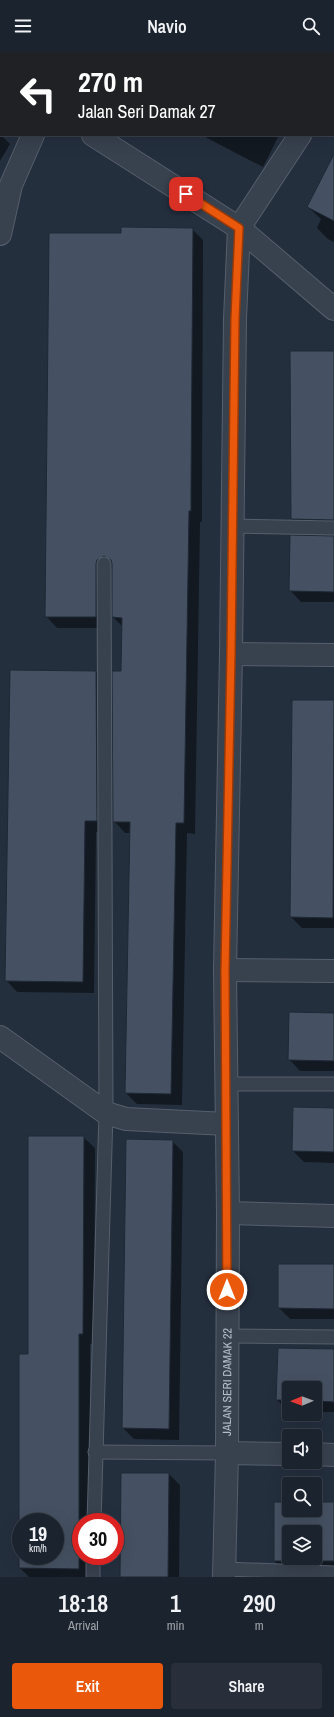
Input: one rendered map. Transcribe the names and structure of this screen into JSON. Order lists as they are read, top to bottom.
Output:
{
  "streets": {
    "street": ["JALAN SERI DAMAK 22"]
  },
  "north": "left",
  "page": {
    "header": "Navio",
    "turn": ["270 m", "Jalan Seri Damak 27"],
    "speed": "19 km/h",
    "limit": "30",
    "eta": [
      "18:18",
      "Arrival",
      "1",
      "min",
      "290",
      "m"
    ],
    "buttons": ["Exit", "Share"]
  }
}
